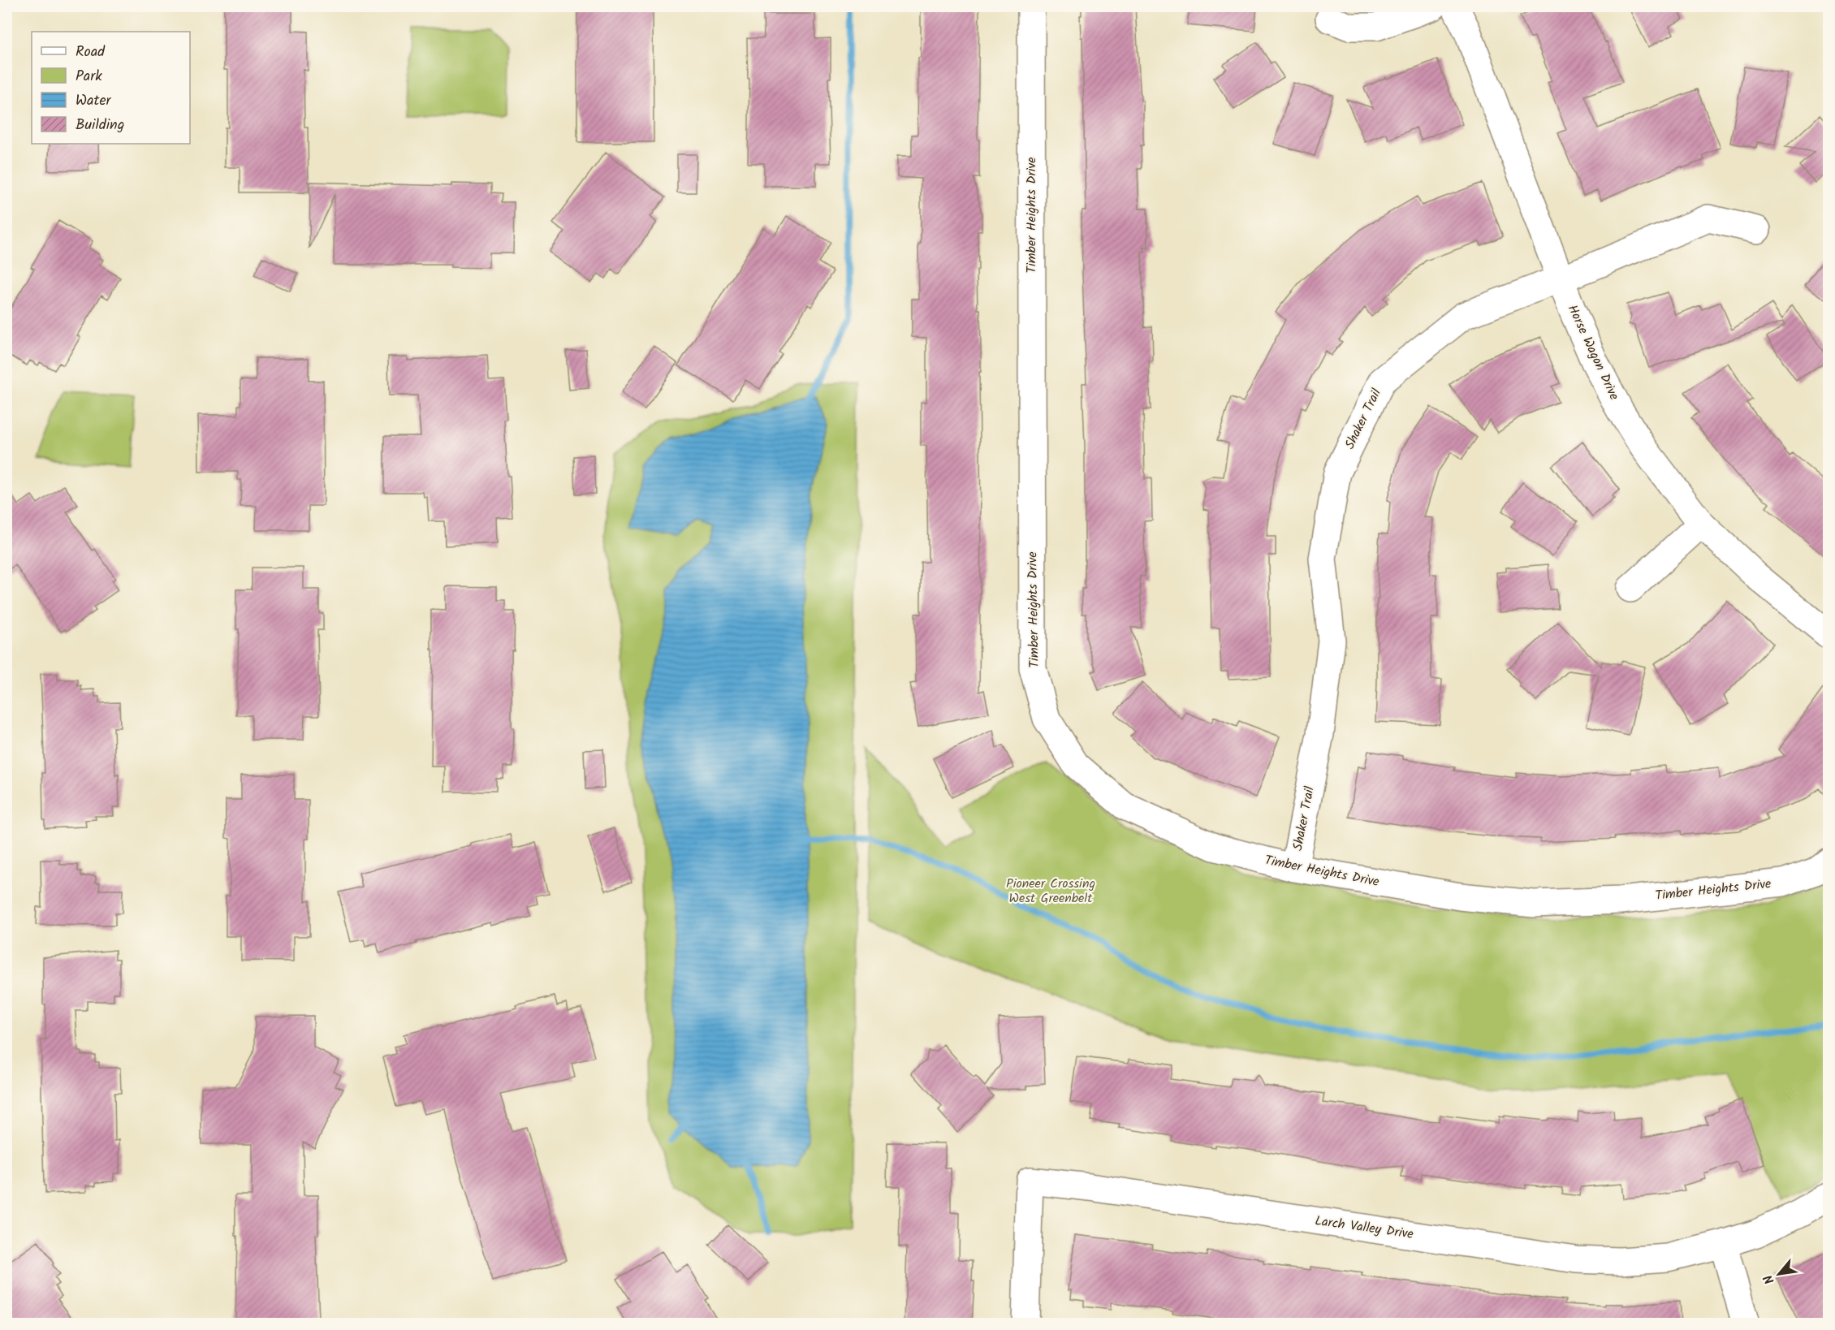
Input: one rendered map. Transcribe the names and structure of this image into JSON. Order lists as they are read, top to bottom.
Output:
{
  "streets": {
    "street": [
      "Timber Heights Drive",
      "Horse Wagon Drive",
      "Shaker Trail",
      "Larch Valley Drive"
    ]
  },
  "crossings": [
    ["Timber Heights Drive", "Shaker Trail"],
    ["Horse Wagon Drive", "Shaker Trail"]
  ],
  "parks": ["Pioneer Crossing West Greenbelt"],
  "legend": [
    "Road",
    "Park",
    "Water",
    "Building"
  ],
  "north": "bottom left"
}
